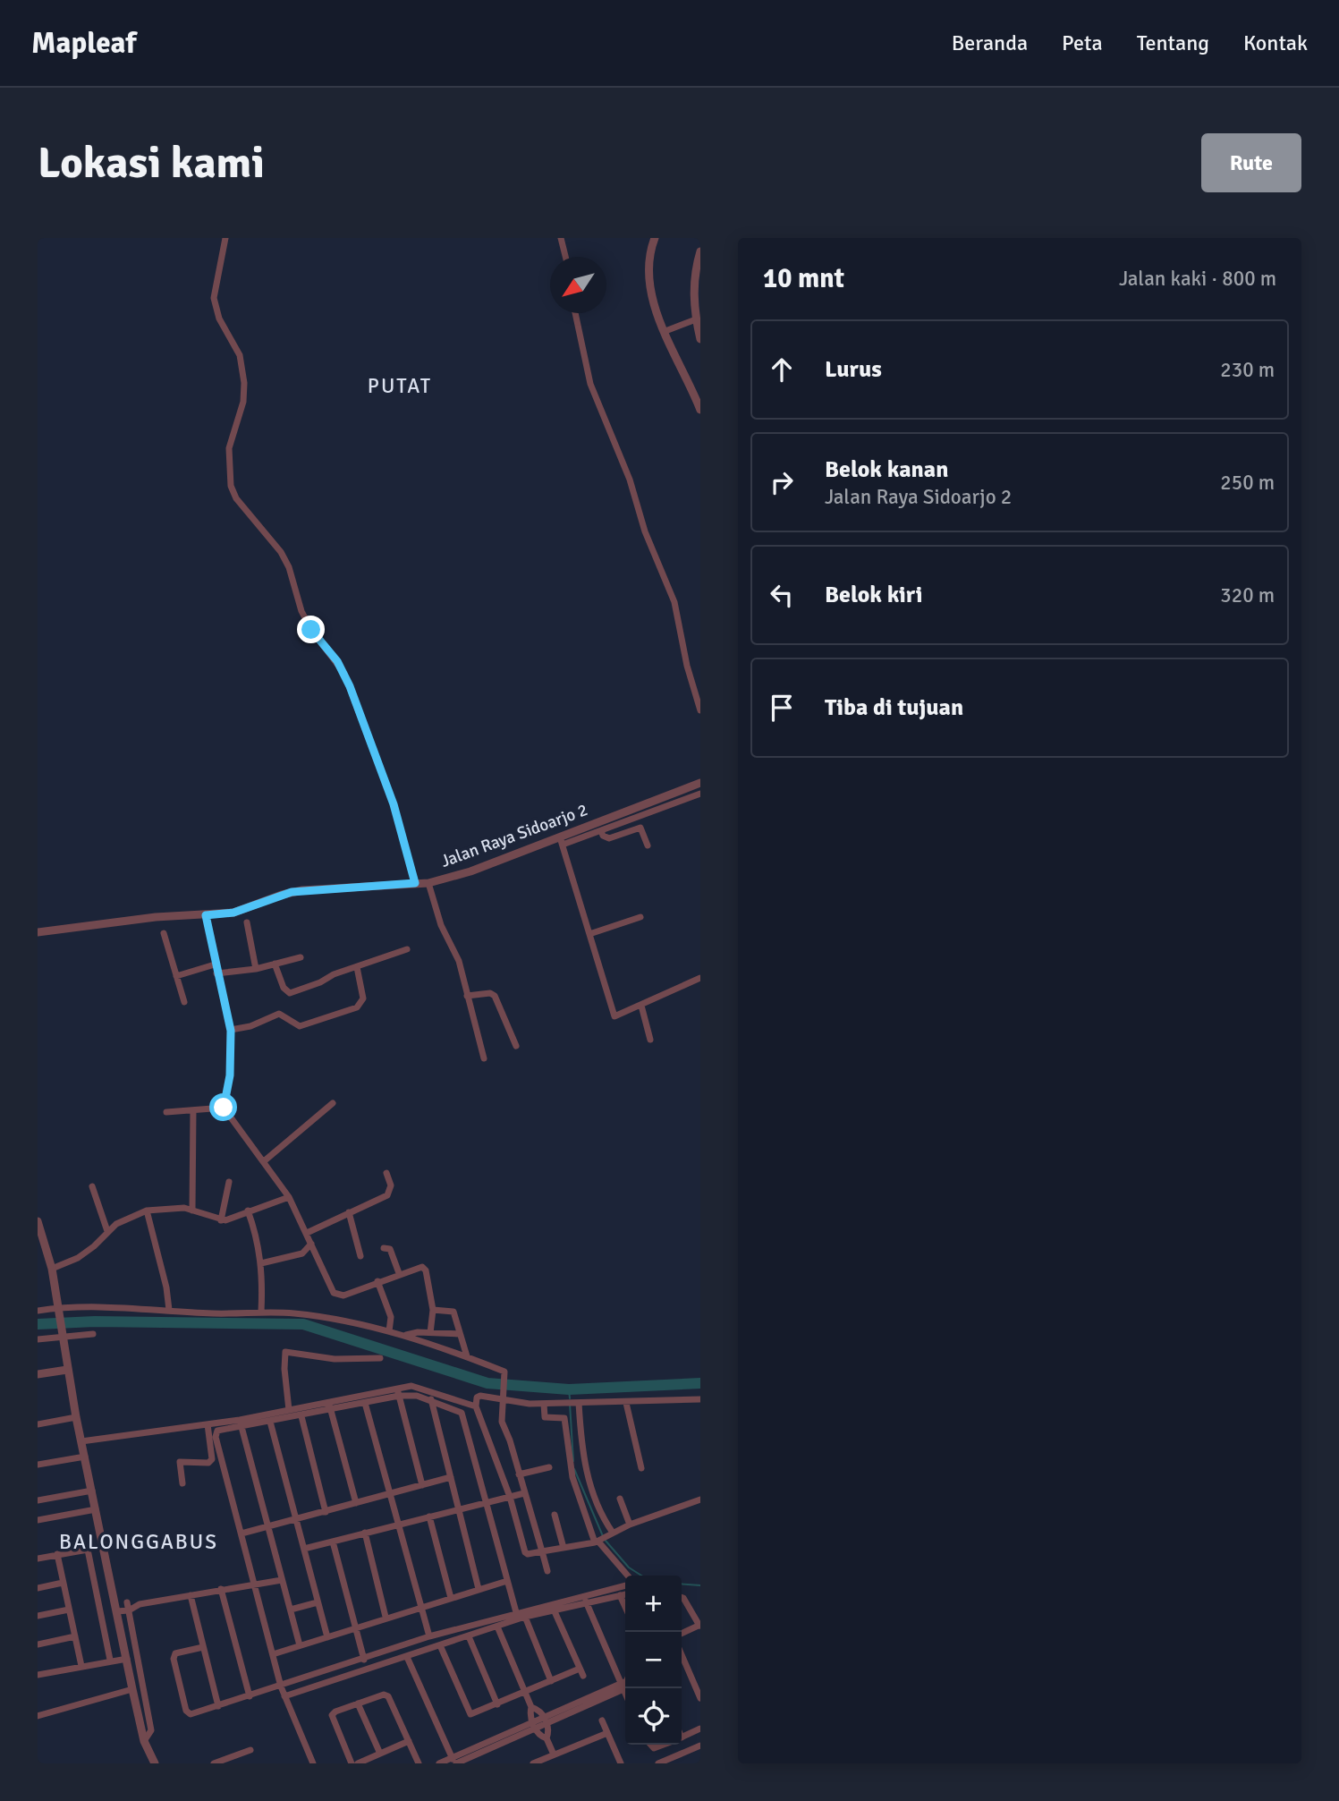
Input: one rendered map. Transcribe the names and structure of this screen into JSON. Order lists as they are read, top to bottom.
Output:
{
  "streets": {
    "street": ["Jalan Raya Sidoarjo 2"]
  },
  "districts": ["PUTAT", "BALONGGABUS"],
  "north": "bottom left",
  "page": {
    "header": "Mapleaf",
    "nav": [
      "Beranda",
      "Peta",
      "Tentang",
      "Kontak"
    ],
    "buttons": "Rute",
    "title": "Lokasi kami",
    "heading": ["10 mnt", "Jalan kaki · 800 m"],
    "list": [
      ["Lurus", "230 m"],
      ["Belok kanan", "Jalan Raya Sidoarjo 2", "250 m"],
      ["Belok kiri", "320 m"],
      "Tiba di tujuan"
    ],
    "map_buttons": ["+", "−"]
  }
}
